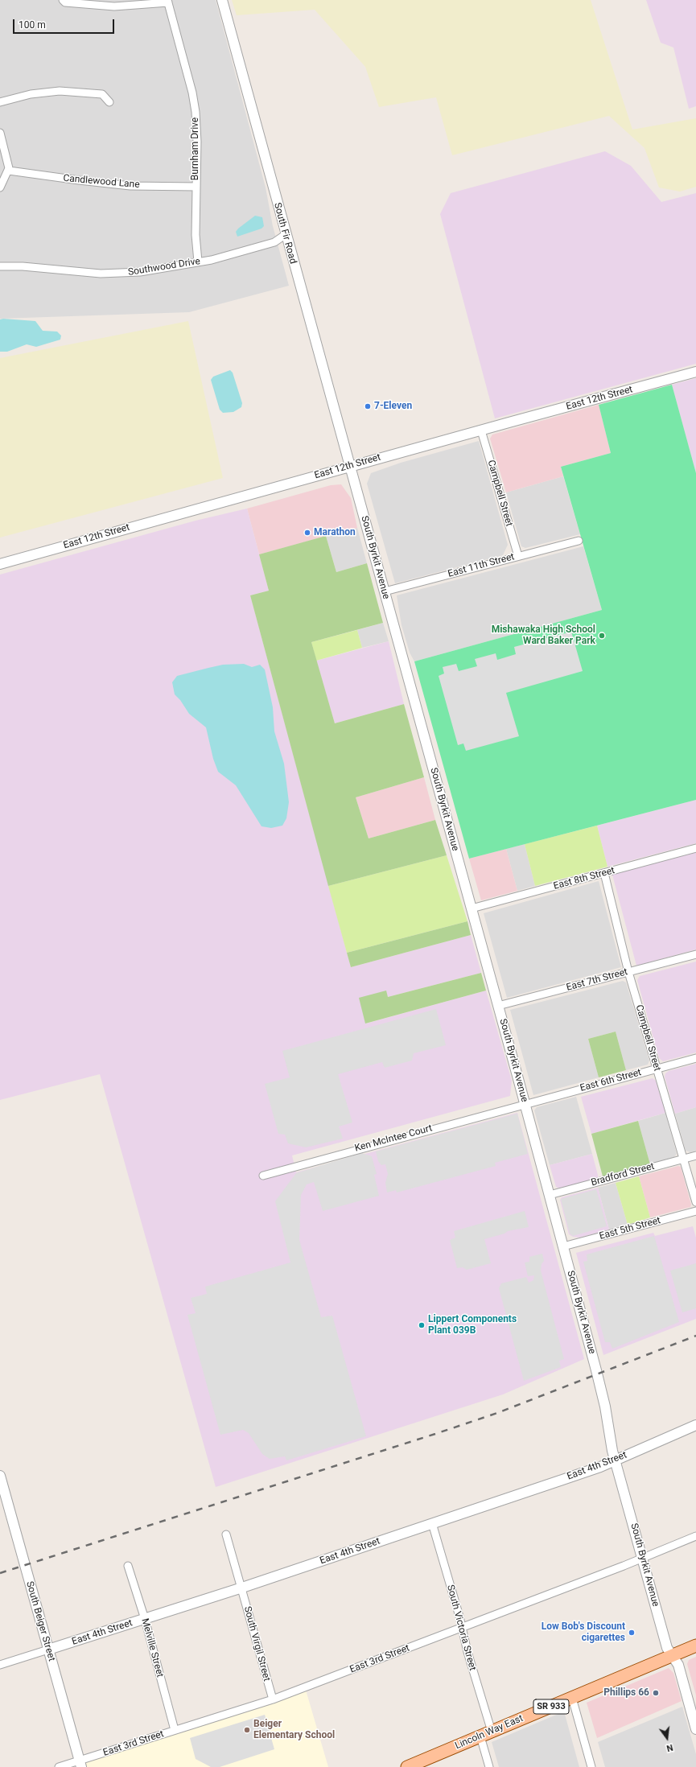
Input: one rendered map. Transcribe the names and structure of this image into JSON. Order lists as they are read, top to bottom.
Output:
{
  "streets": {
    "main road": ["SR 933", "Lincoln Way East"],
    "street": [
      "Burnham Drive",
      "Candlewood Lane",
      "South Fir Road",
      "Southwood Drive",
      "East 12th Street",
      "Campbell Street",
      "South Byrkit Avenue",
      "East 11th Street",
      "East 8th Street",
      "East 7th Street",
      "East 6th Street",
      "Ken McIntee Court",
      "Bradford Street",
      "East 5th Street",
      "East 4th Street",
      "South Beiger Street",
      "South Victoria Street",
      "South Virgil Street",
      "Melville Street",
      "East 3rd Street"
    ]
  },
  "crossings": [
    ["Burnham Drive", "Candlewood Lane"],
    ["Burnham Drive", "Southwood Drive"],
    ["South Fir Road", "Southwood Drive"],
    ["South Fir Road", "East 12th Street"],
    ["South Fir Road", "South Byrkit Avenue"],
    ["East 12th Street", "Campbell Street"],
    ["East 12th Street", "South Byrkit Avenue"],
    ["Campbell Street", "East 11th Street"],
    ["Campbell Street", "East 8th Street"],
    ["Campbell Street", "East 7th Street"],
    ["Campbell Street", "East 6th Street"],
    ["Campbell Street", "Bradford Street"],
    ["South Byrkit Avenue", "East 11th Street"],
    ["South Byrkit Avenue", "East 8th Street"],
    ["South Byrkit Avenue", "East 7th Street"],
    ["South Byrkit Avenue", "East 6th Street"],
    ["South Byrkit Avenue", "Ken McIntee Court"],
    ["South Byrkit Avenue", "Bradford Street"],
    ["South Byrkit Avenue", "East 5th Street"],
    ["South Byrkit Avenue", "East 4th Street"],
    ["South Byrkit Avenue", "East 3rd Street"],
    ["South Byrkit Avenue", "Lincoln Way East"],
    ["East 6th Street", "Ken McIntee Court"],
    ["East 4th Street", "South Beiger Street"],
    ["East 4th Street", "South Victoria Street"],
    ["East 4th Street", "South Virgil Street"],
    ["East 4th Street", "Melville Street"],
    ["South Beiger Street", "East 3rd Street"],
    ["South Victoria Street", "East 3rd Street"],
    ["South Victoria Street", "Lincoln Way East"],
    ["South Virgil Street", "East 3rd Street"],
    ["Melville Street", "East 3rd Street"]
  ],
  "places": [
    "7-Eleven",
    "Marathon",
    "Mishawaka High School Ward Baker Park",
    "Lippert Components Plant 039B",
    "Low Bob's Discount cigarettes",
    "Phillips 66",
    "Beiger Elementary School"
  ],
  "scale_bar": "100 m",
  "north": "bottom"
}
